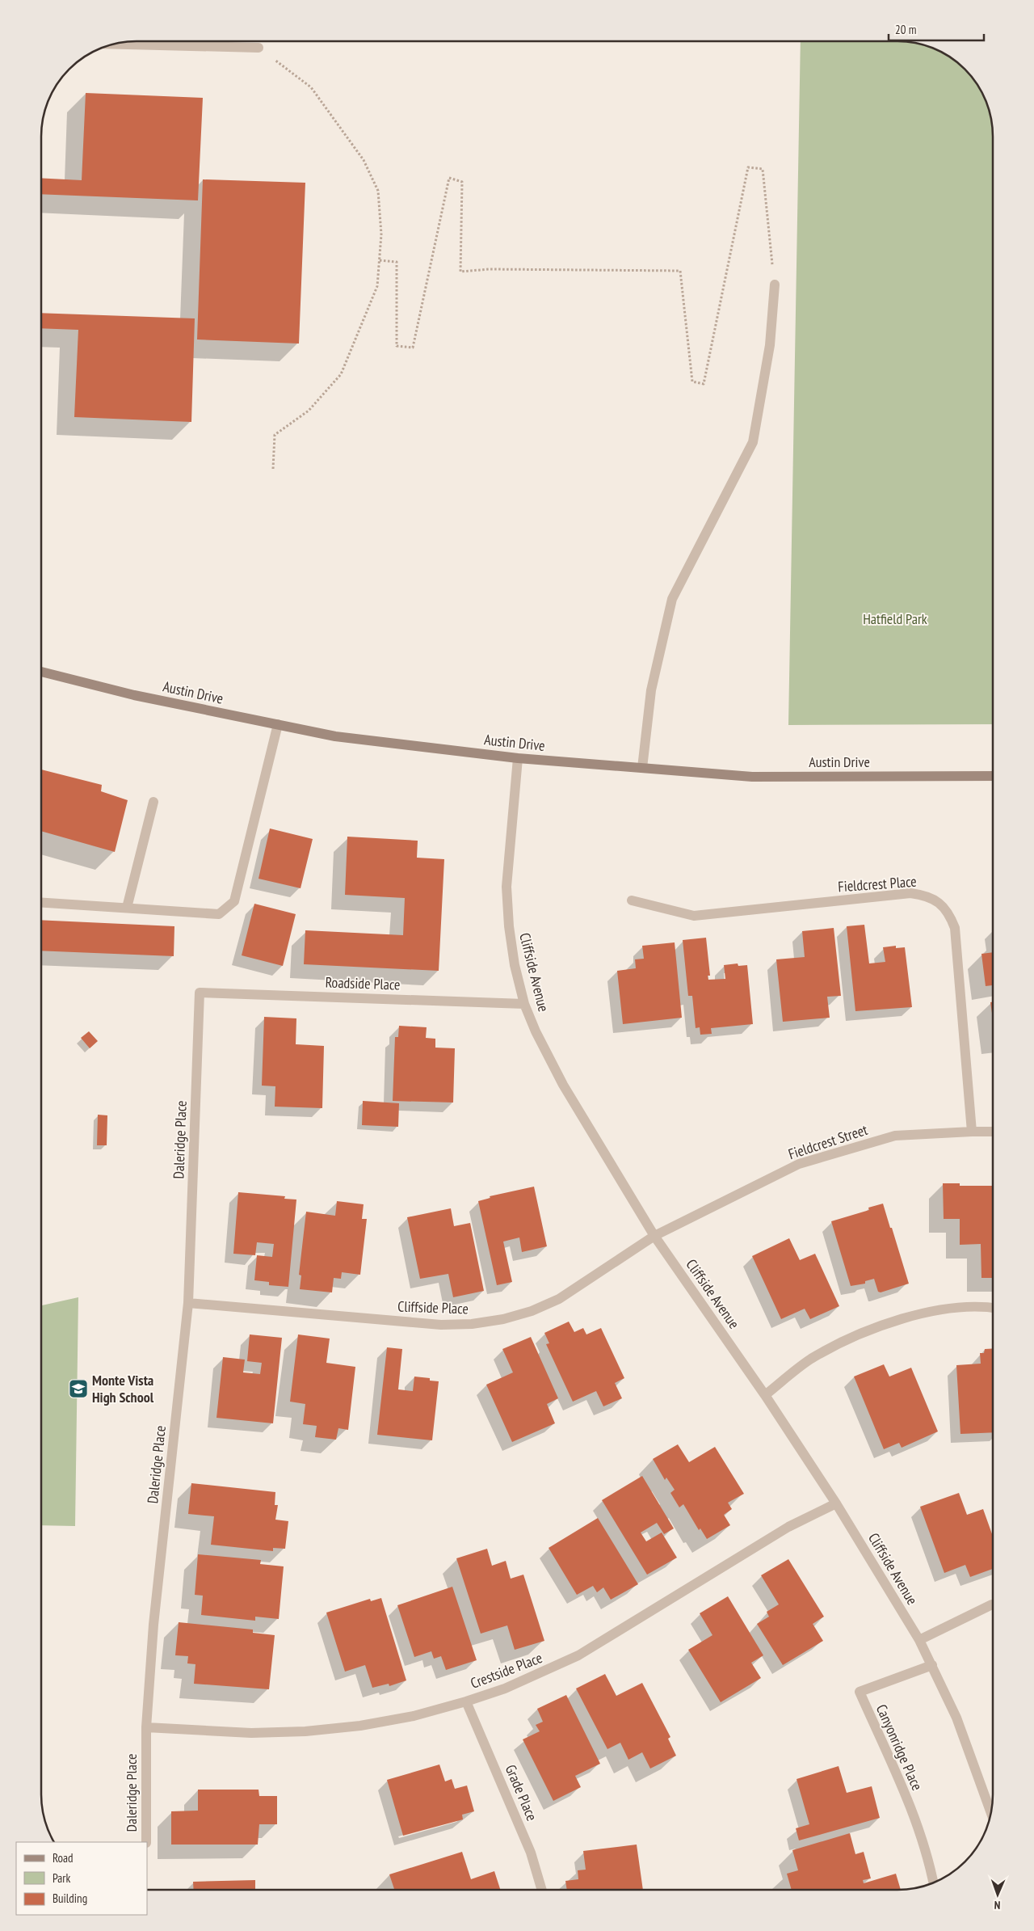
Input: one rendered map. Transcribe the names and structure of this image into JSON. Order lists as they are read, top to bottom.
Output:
{
  "streets": {
    "main road": ["Austin Drive"],
    "street": [
      "Fieldcrest Place",
      "Cliffside Avenue",
      "Roadside Place",
      "Daleridge Place",
      "Fieldcrest Street",
      "Cliffside Place",
      "Crestside Place",
      "Canyonridge Place",
      "Grade Place"
    ]
  },
  "crossings": [
    ["Austin Drive", "Cliffside Avenue"],
    ["Fieldcrest Place", "Fieldcrest Street"],
    ["Cliffside Avenue", "Roadside Place"],
    ["Cliffside Avenue", "Fieldcrest Street"],
    ["Cliffside Avenue", "Cliffside Place"],
    ["Cliffside Avenue", "Crestside Place"],
    ["Cliffside Avenue", "Canyonridge Place"],
    ["Roadside Place", "Daleridge Place"],
    ["Daleridge Place", "Cliffside Place"],
    ["Daleridge Place", "Crestside Place"],
    ["Fieldcrest Street", "Cliffside Place"],
    ["Crestside Place", "Grade Place"]
  ],
  "parks": ["Hatfield Park"],
  "places": {
    "school or university": ["Monte Vista High School"]
  },
  "legend": ["Road", "Park", "Building"],
  "scale_bar": "20 m",
  "north": "bottom"
}
